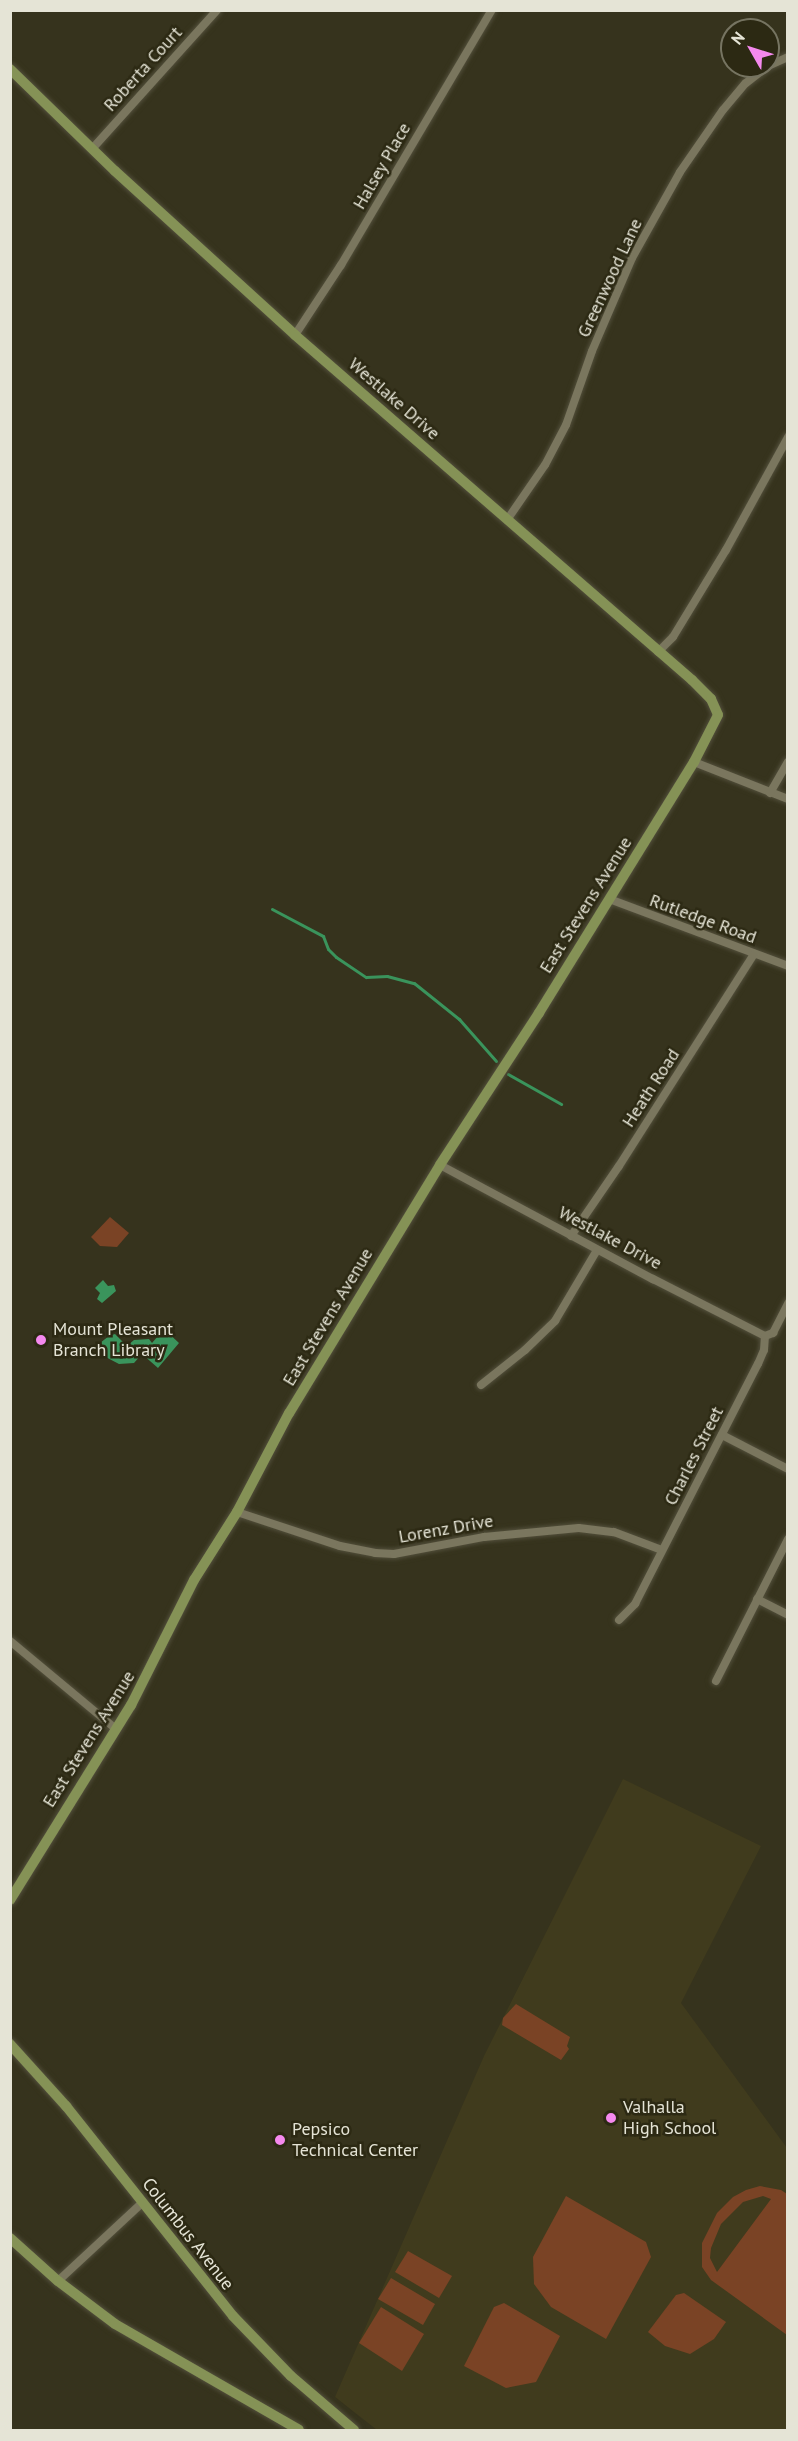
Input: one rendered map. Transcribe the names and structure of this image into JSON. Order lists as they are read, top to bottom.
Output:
{
  "streets": {
    "street": [
      "Roberta Court",
      "Halsey Place",
      "Greenwood Lane",
      "Westlake Drive",
      "East Stevens Avenue",
      "Rutledge Road",
      "Heath Road",
      "Charles Street",
      "Lorenz Drive",
      "Columbus Avenue"
    ]
  },
  "crossings": [
    ["Roberta Court", "Westlake Drive"],
    ["Halsey Place", "Westlake Drive"],
    ["Greenwood Lane", "Westlake Drive"],
    ["Westlake Drive", "East Stevens Avenue"],
    ["Westlake Drive", "Heath Road"],
    ["Westlake Drive", "Charles Street"],
    ["East Stevens Avenue", "Rutledge Road"],
    ["East Stevens Avenue", "Lorenz Drive"],
    ["Rutledge Road", "Heath Road"],
    ["Charles Street", "Lorenz Drive"]
  ],
  "places": ["Mount Pleasant Branch Library", "Valhalla High School", "Pepsico Technical Center"],
  "north": "top left"
}
